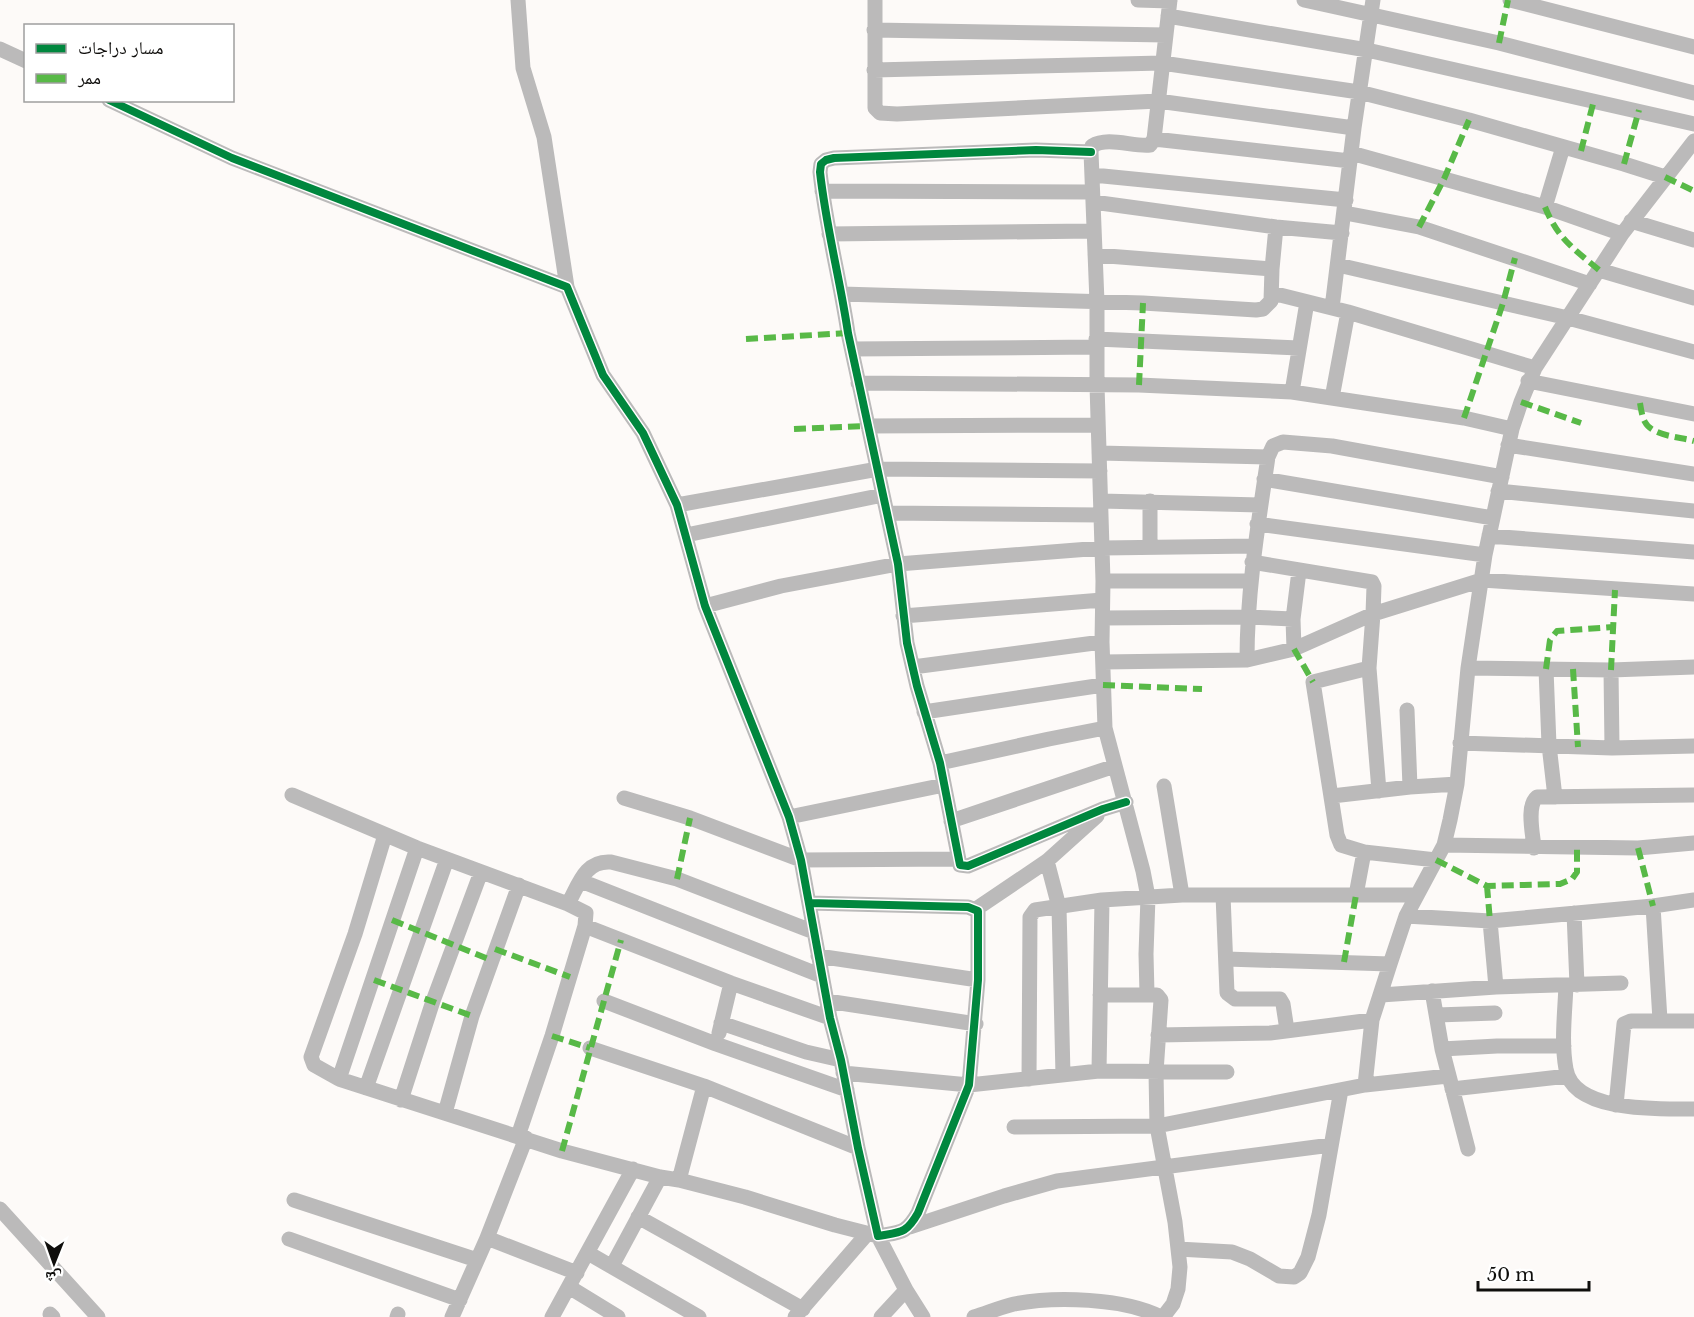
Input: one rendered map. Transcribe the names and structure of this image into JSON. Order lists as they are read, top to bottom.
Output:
{
  "legend": ["مسار دراجات", "ممر"],
  "scale_bar": "50 m",
  "north": "bottom"
}
